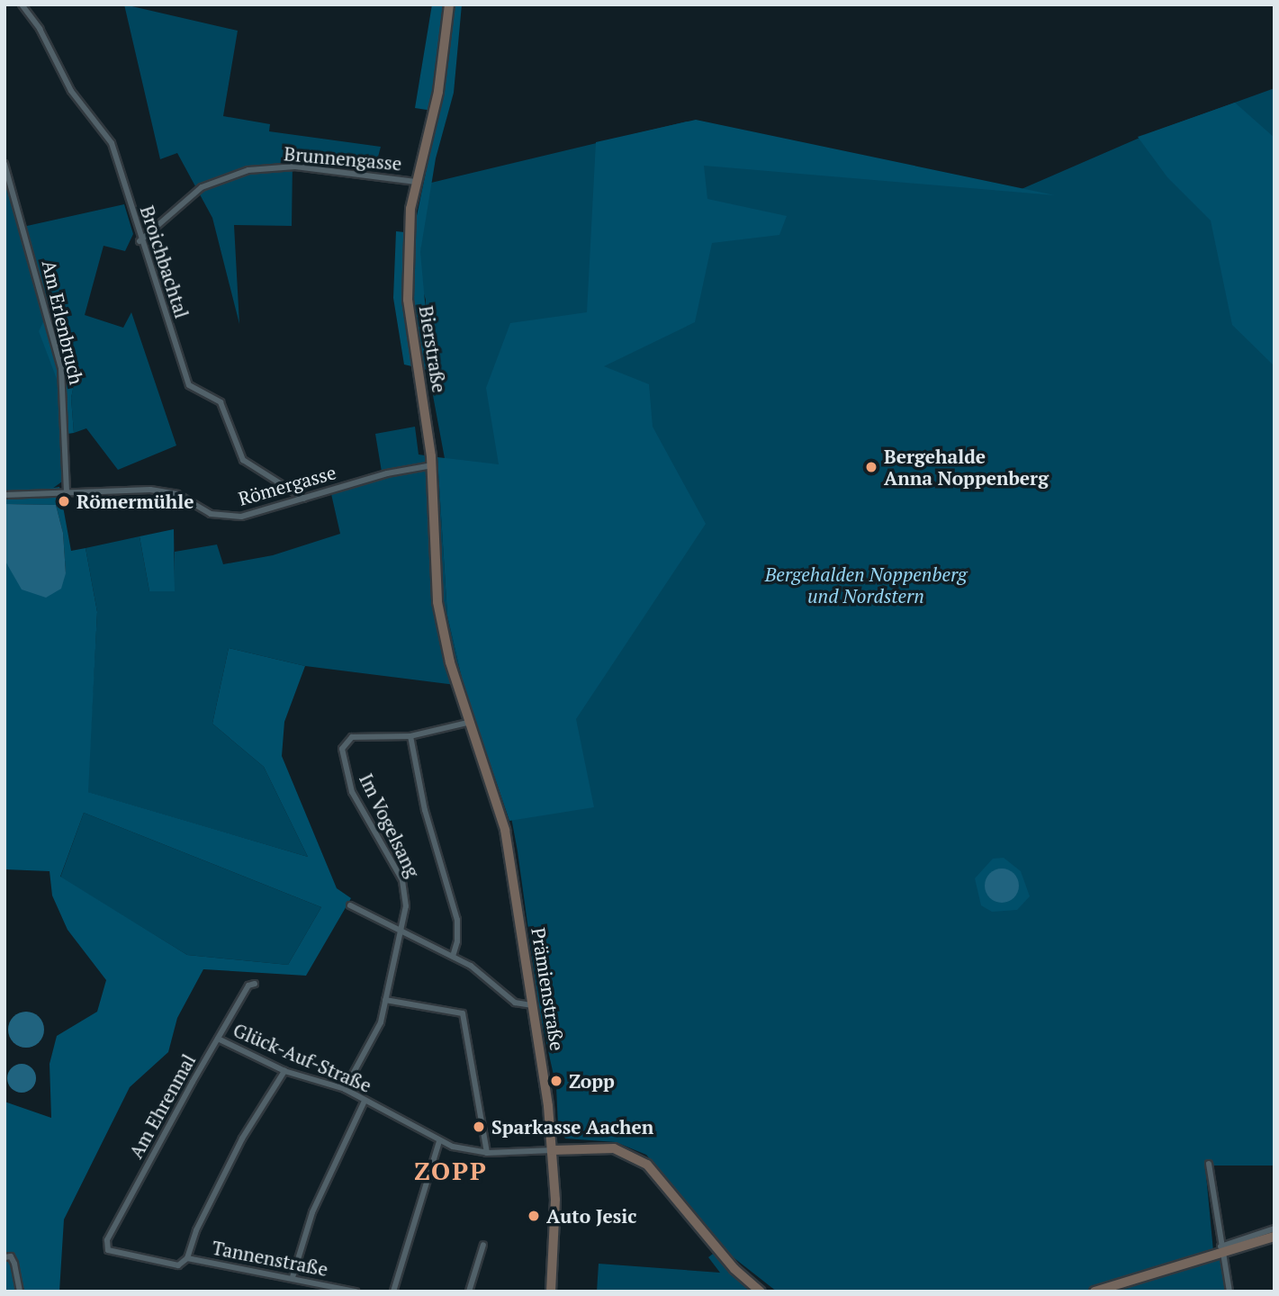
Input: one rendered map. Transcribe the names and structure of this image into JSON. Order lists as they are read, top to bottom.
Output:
{
  "streets": {
    "main road": ["Bierstraße", "Prämienstraße"],
    "street": [
      "Brunnengasse",
      "Broichbachtal",
      "Am Erlenbruch",
      "Römergasse",
      "Im Vogelsang",
      "Glück-Auf-Straße",
      "Am Ehrenmal",
      "Tannenstraße"
    ]
  },
  "crossings": [
    ["Brunnengasse", "Broichbachtal"],
    ["Brunnengasse", "Bierstraße"],
    ["Broichbachtal", "Römergasse"],
    ["Am Erlenbruch", "Römergasse"],
    ["Bierstraße", "Römergasse"],
    ["Bierstraße", "Prämienstraße"],
    ["Prämienstraße", "Glück-Auf-Straße"],
    ["Glück-Auf-Straße", "Am Ehrenmal"],
    ["Am Ehrenmal", "Tannenstraße"]
  ],
  "districts": ["ZOPP"],
  "parks": ["Bergehalden Noppenberg und Nordstern"],
  "places": [
    "Bergehalde Anna Noppenberg",
    "Römermühle",
    "Zopp",
    "Sparkasse Aachen",
    "Auto Jesic"
  ]
}
